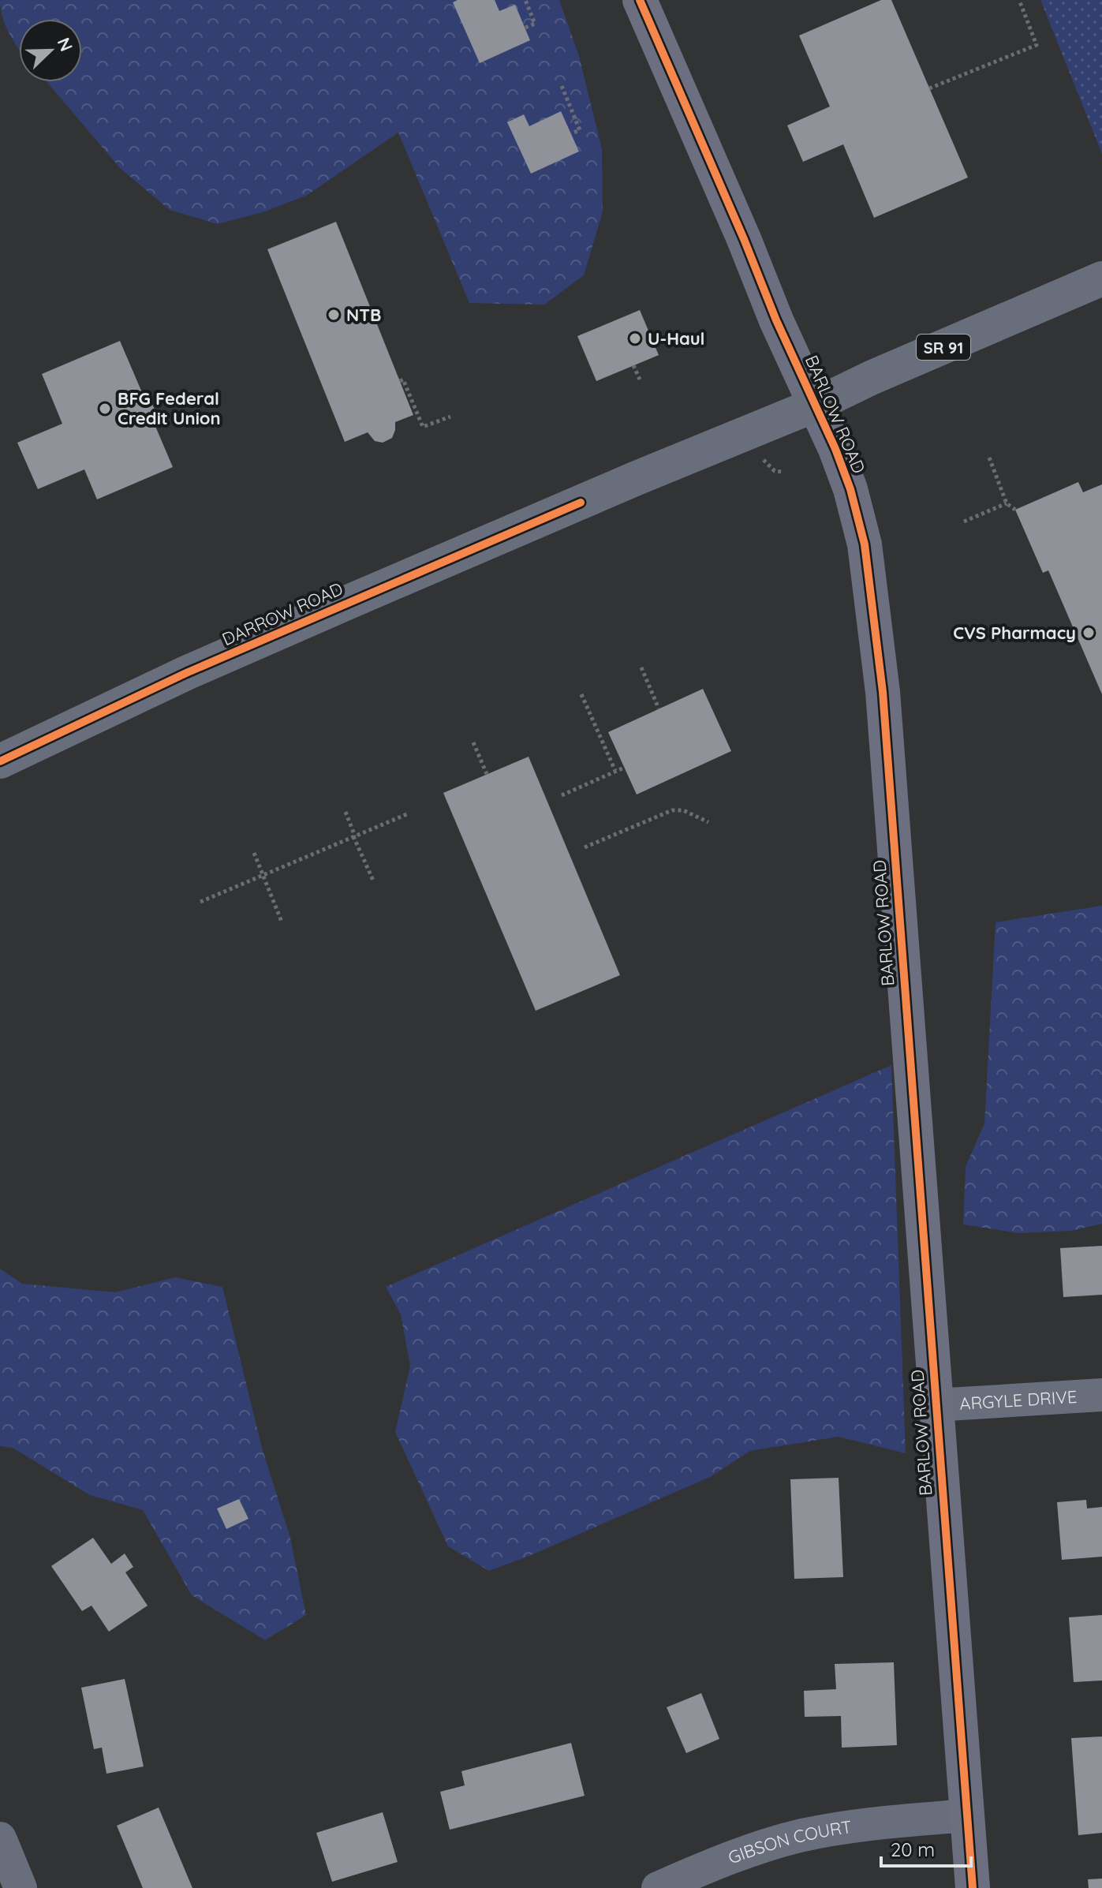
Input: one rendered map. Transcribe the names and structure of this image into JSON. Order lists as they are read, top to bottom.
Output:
{
  "streets": {
    "main road": ["SR 91", "DARROW ROAD"],
    "street": ["BARLOW ROAD", "ARGYLE DRIVE", "GIBSON COURT"]
  },
  "crossings": [
    ["BARLOW ROAD", "DARROW ROAD"],
    ["BARLOW ROAD", "ARGYLE DRIVE"],
    ["BARLOW ROAD", "GIBSON COURT"]
  ],
  "places": [
    "NTB",
    "U-Haul",
    "BFG Federal Credit Union",
    "CVS Pharmacy"
  ],
  "scale_bar": "20 m",
  "north": "top right"
}
